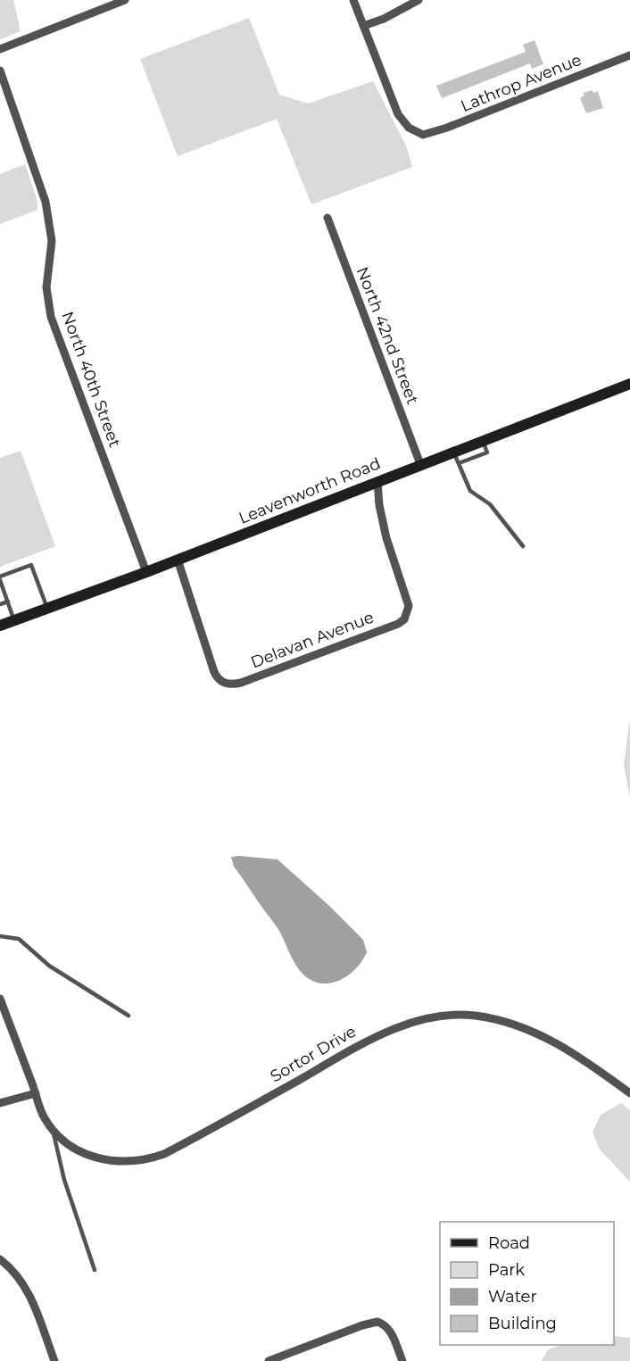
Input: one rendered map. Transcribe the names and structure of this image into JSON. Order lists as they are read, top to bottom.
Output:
{
  "streets": {
    "main road": ["Leavenworth Road"],
    "street": [
      "Lathrop Avenue",
      "North 42nd Street",
      "North 40th Street",
      "Delavan Avenue",
      "Sortor Drive"
    ]
  },
  "crossings": [
    ["North 42nd Street", "Leavenworth Road"],
    ["North 40th Street", "Leavenworth Road"],
    ["Leavenworth Road", "Delavan Avenue"]
  ],
  "legend": [
    "Road",
    "Park",
    "Water",
    "Building"
  ]
}
